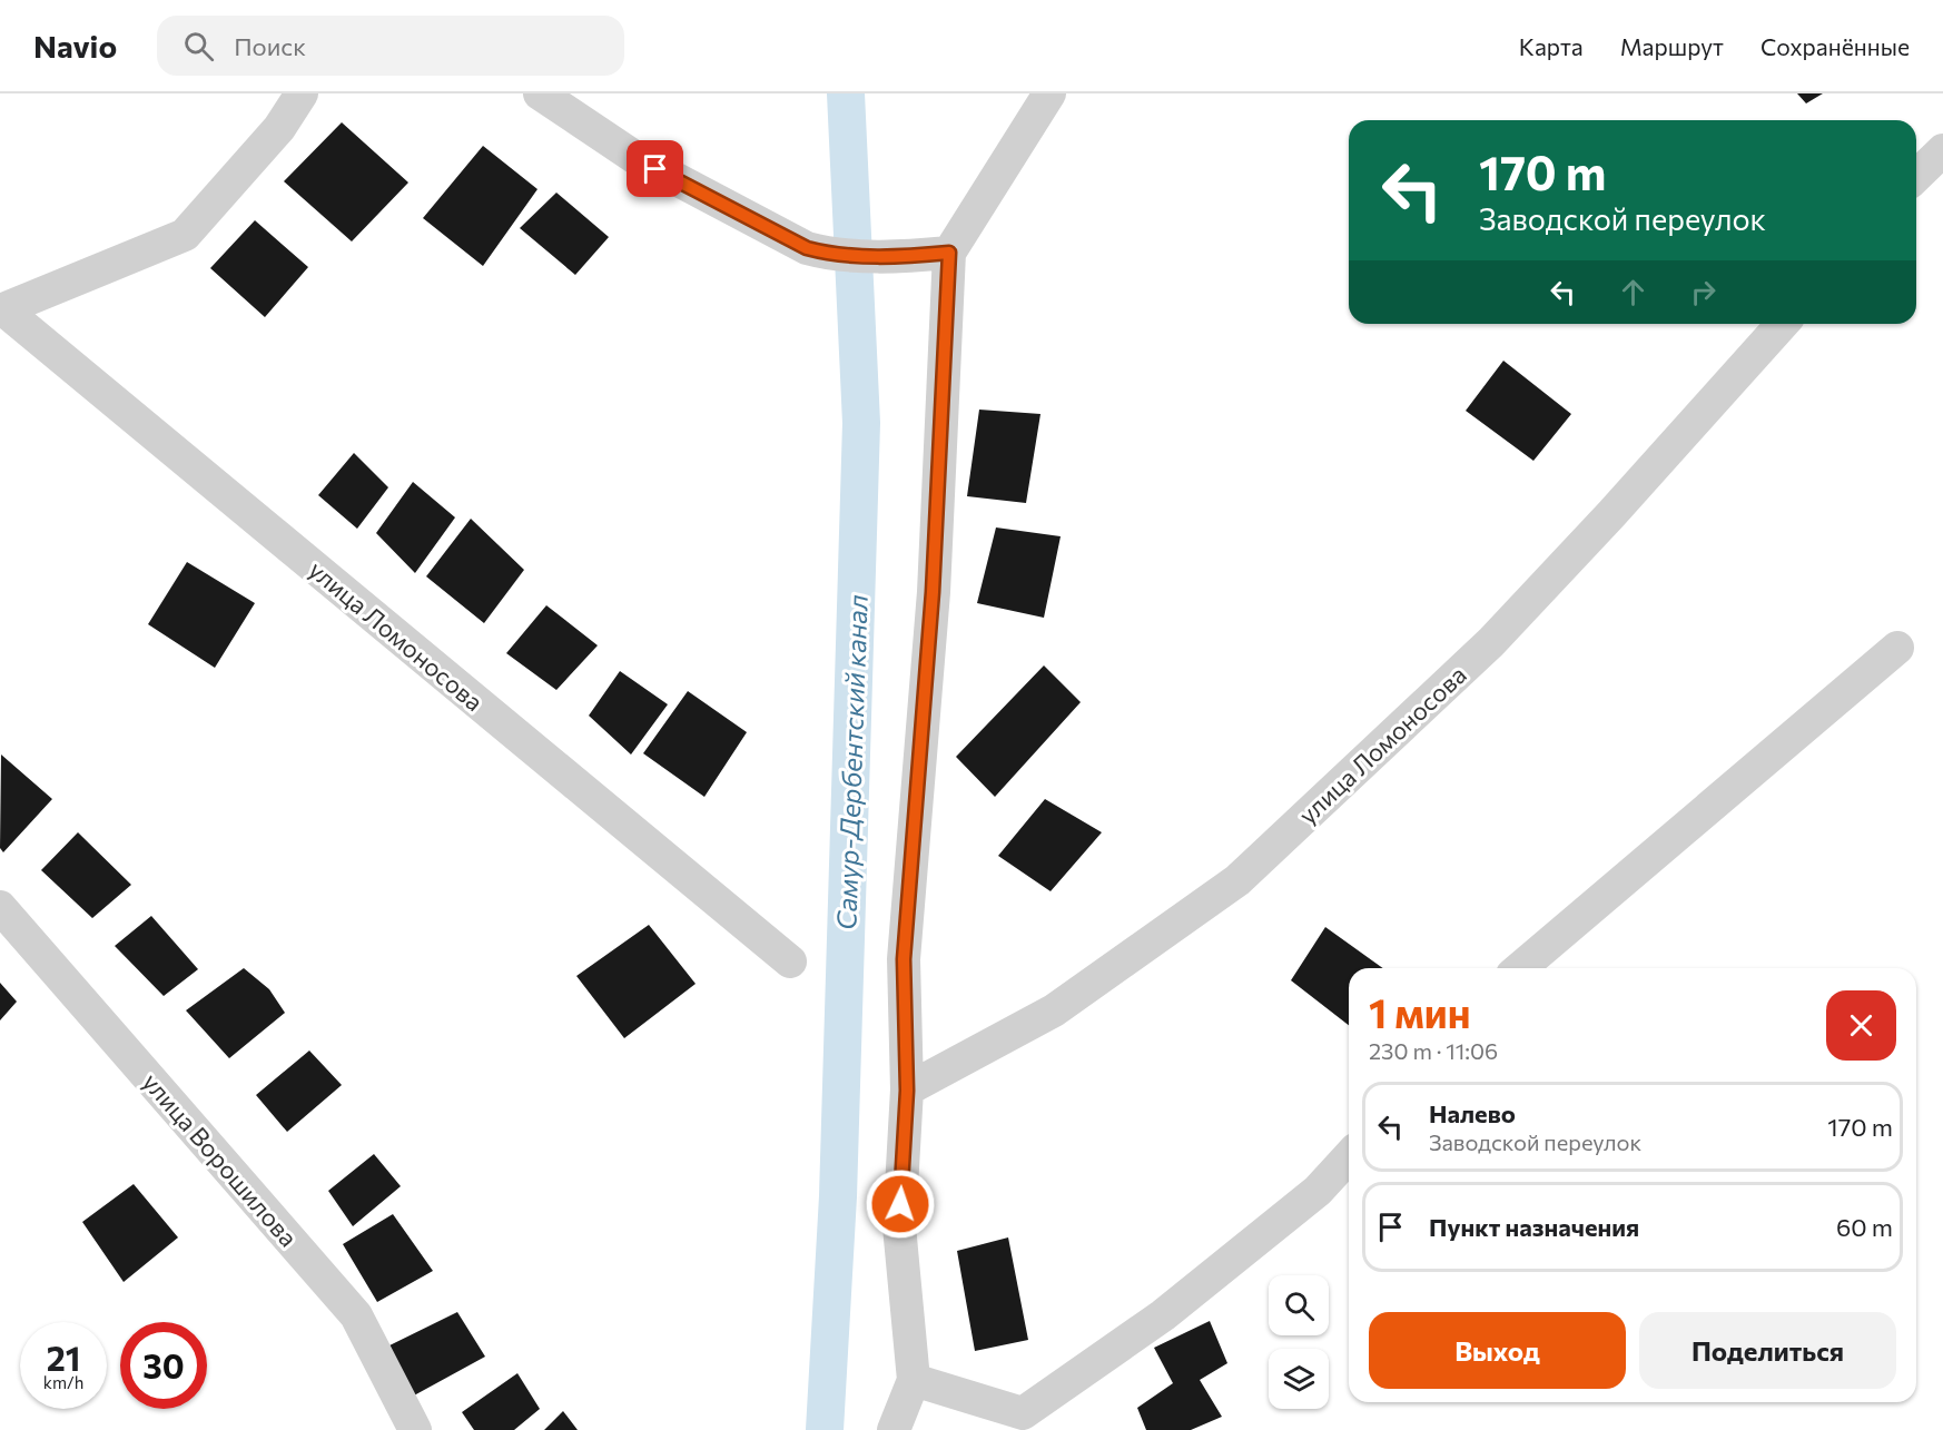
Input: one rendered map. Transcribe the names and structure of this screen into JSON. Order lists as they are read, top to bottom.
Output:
{
  "streets": {
    "street": ["улица Ломоносова", "улица Ворошилова"]
  },
  "water": ["Самур-Дербентский канал"],
  "page": {
    "header": "Navio",
    "search": "Поиск",
    "nav": ["Карта", "Маршрут", "Сохранённые"],
    "turn": ["170 m", "Заводской переулок"],
    "heading": ["1 мин", "230 m · 11:06"],
    "list": [
      {
        "name": "Налево",
        "note": "Заводской переулок",
        "value": "170 m"
      },
      {
        "name": "Пункт назначения",
        "value": "60 m"
      }
    ],
    "buttons": ["Выход", "Поделиться"],
    "speed": "21 km/h",
    "limit": "30"
  }
}
